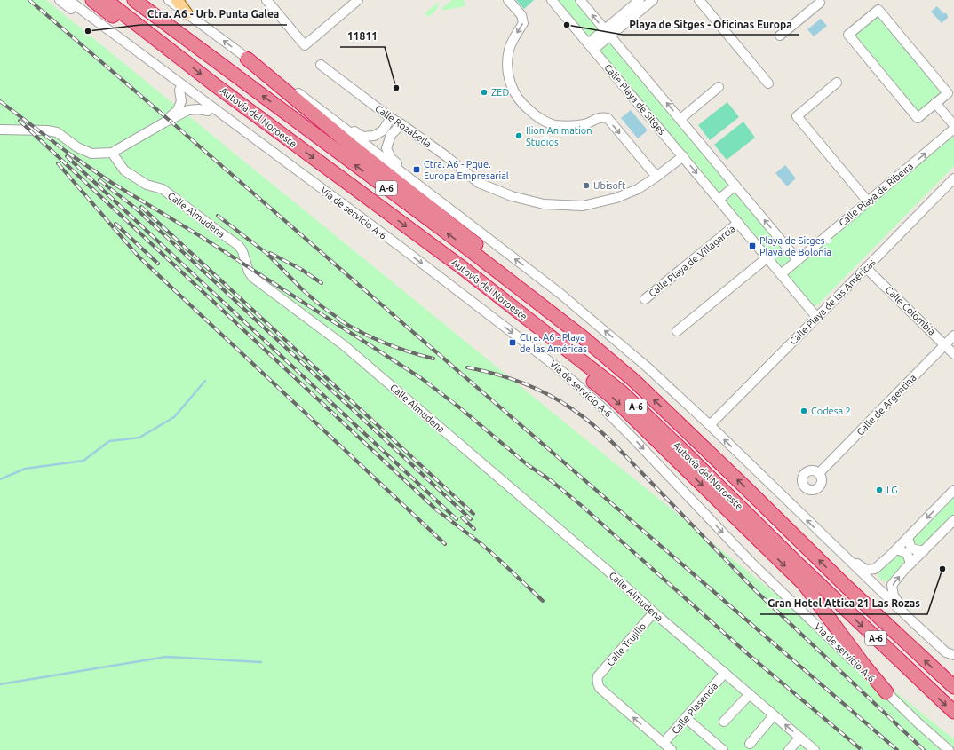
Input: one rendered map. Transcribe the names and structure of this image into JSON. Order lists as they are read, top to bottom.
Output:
{
  "streets": {
    "highway": ["Autovía del Noroeste", "A-6"],
    "street": [
      "Calle Playa de Sitges",
      "Calle Rozabella",
      "Calle Playa de Ribeira",
      "Vía de servicio A-6",
      "Calle Almudena",
      "Calle Playa de Villagarcía",
      "Calle Playa de las Américas",
      "Calle Colombia",
      "Calle de Argentina",
      "Calle Trujillo",
      "Calle Plasencia"
    ]
  },
  "crossings": [
    ["Calle Playa de Sitges", "Calle Rozabella"],
    ["Calle Playa de Sitges", "Calle Playa de Ribeira"],
    ["Calle Playa de Sitges", "Calle Playa de Villagarcía"],
    ["Calle Playa de Sitges", "Calle Playa de las Américas"],
    ["Calle Almudena", "Calle Trujillo"],
    ["Calle Almudena", "Calle Plasencia"],
    ["Calle Playa de las Américas", "Calle Colombia"],
    ["Calle Colombia", "Calle de Argentina"],
    ["Calle Trujillo", "Calle Plasencia"]
  ],
  "one_way": ["Calle Playa de Ribeira"],
  "places": {
    "other": [
      "Playa de Sitges - Oficinas Europa",
      "Ctra. A6 - Urb. Punta Galea",
      "11811",
      "ZED",
      "Ilion Animation Studios",
      "Ubisoft",
      "Codesa 2",
      "LG",
      "Gran Hotel Attica 21 Las Rozas"
    ],
    "transit": ["Ctra. A6 - Pque. Europa Empresarial", "Playa de Sitges - Playa de Bolonia", "Ctra. A6 - Playa de las Américas"]
  }
}
